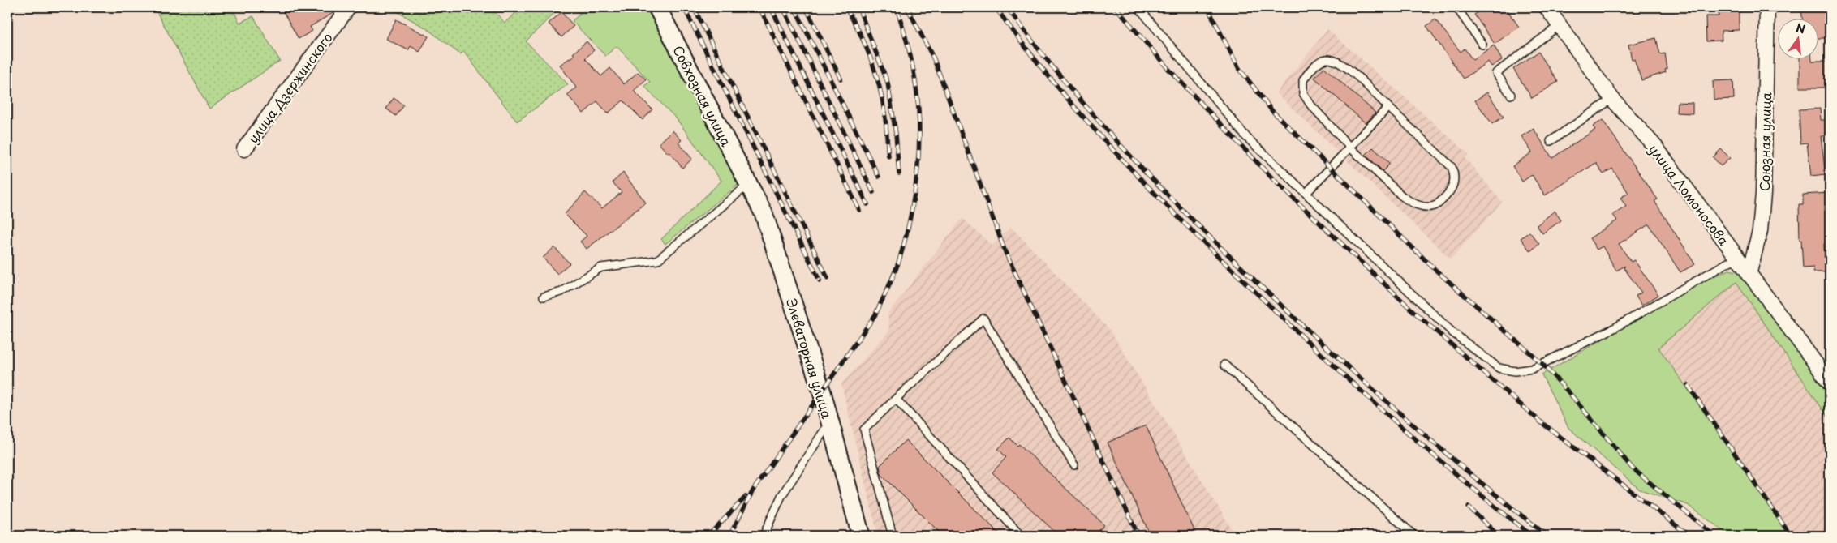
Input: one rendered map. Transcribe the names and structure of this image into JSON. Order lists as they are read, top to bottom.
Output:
{
  "streets": {
    "street": [
      "улица Дзержинского",
      "Совхозная улица",
      "Союзная улица",
      "улица Ломоносова",
      "Элеваторная улица"
    ]
  },
  "crossings": [
    ["Совхозная улица", "Элеваторная улица"],
    ["Союзная улица", "улица Ломоносова"]
  ],
  "north": "top"
}
